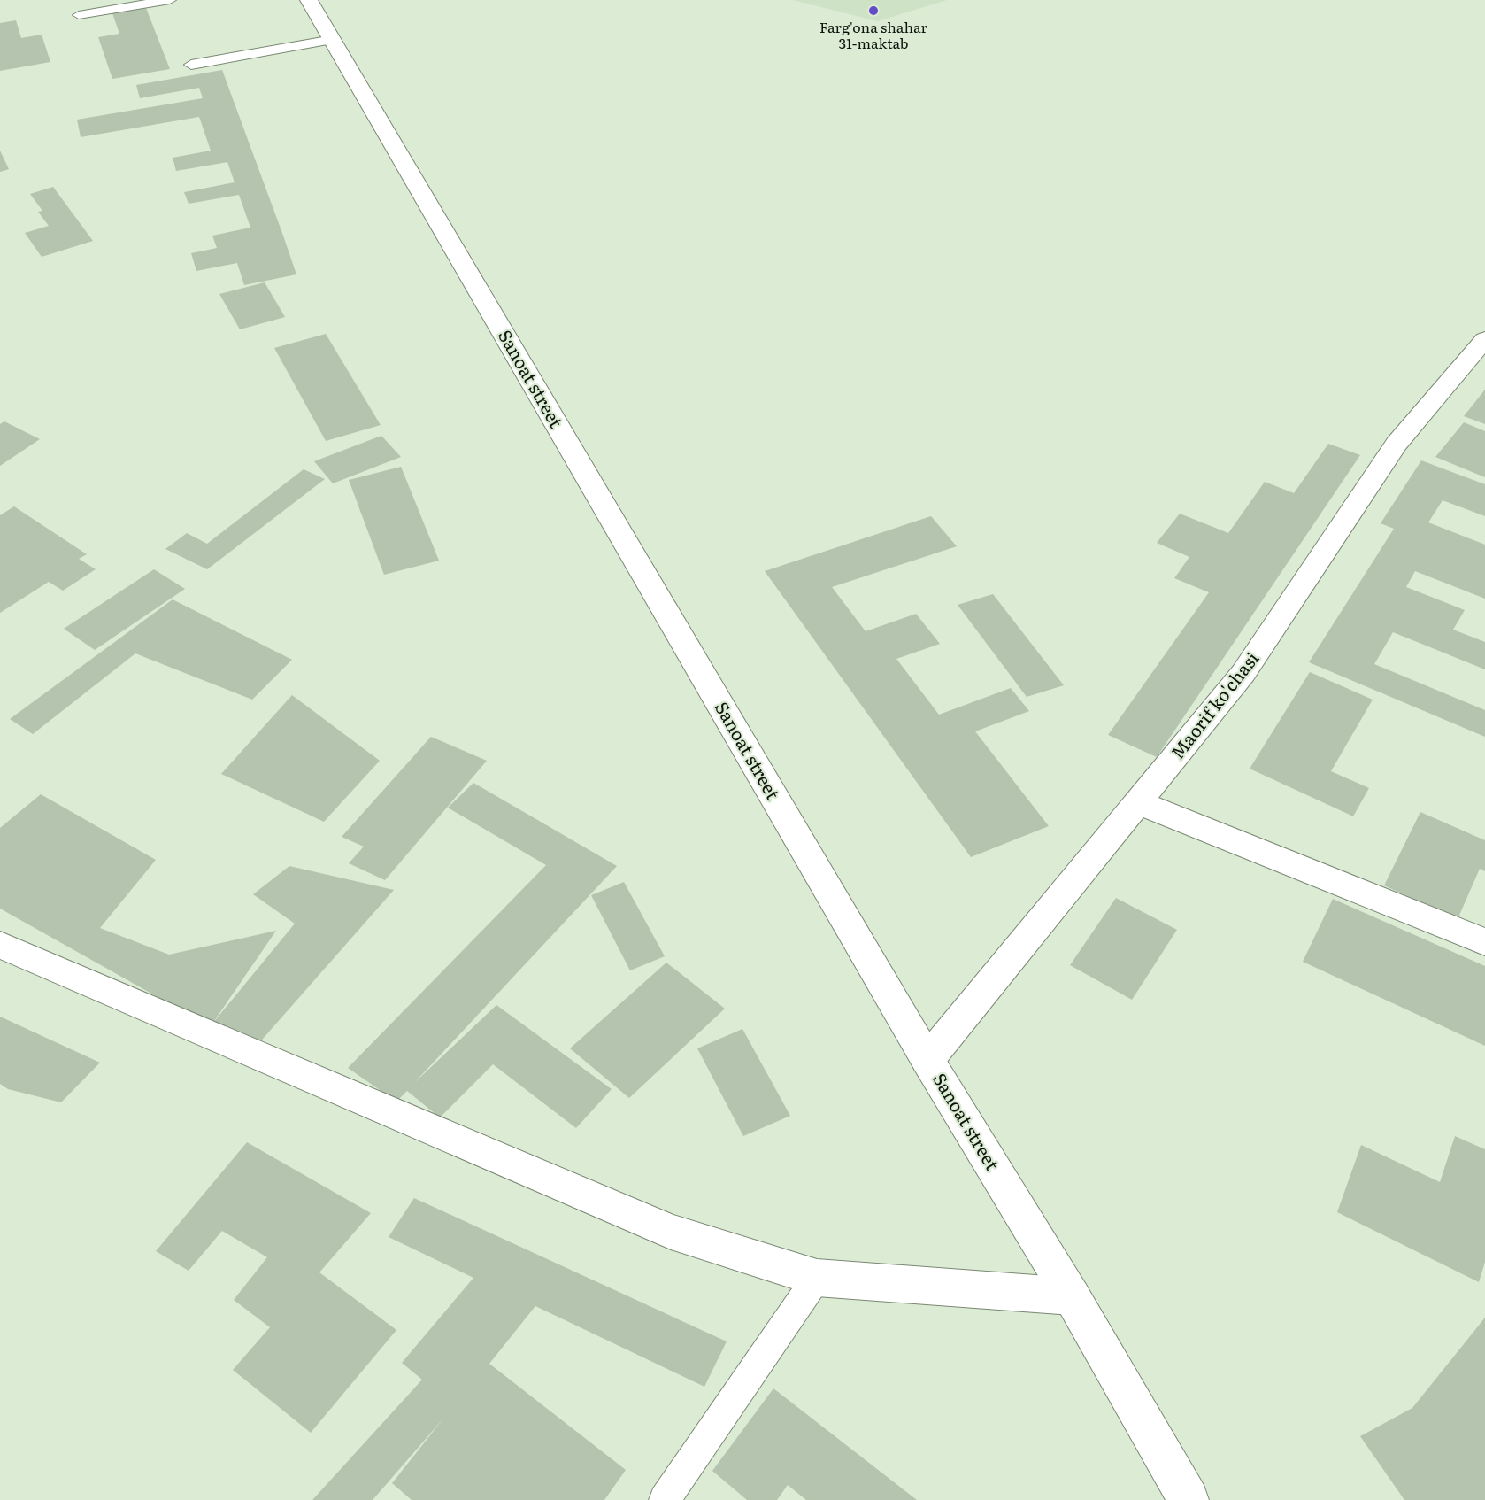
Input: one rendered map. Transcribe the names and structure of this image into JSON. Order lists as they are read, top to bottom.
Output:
{
  "streets": {
    "street": ["Sanoat street", "Maorif ko'chasi"]
  },
  "crossings": [
    ["Sanoat street", "Maorif ko'chasi"]
  ],
  "places": ["Farg'ona shahar 31-maktab"]
}
